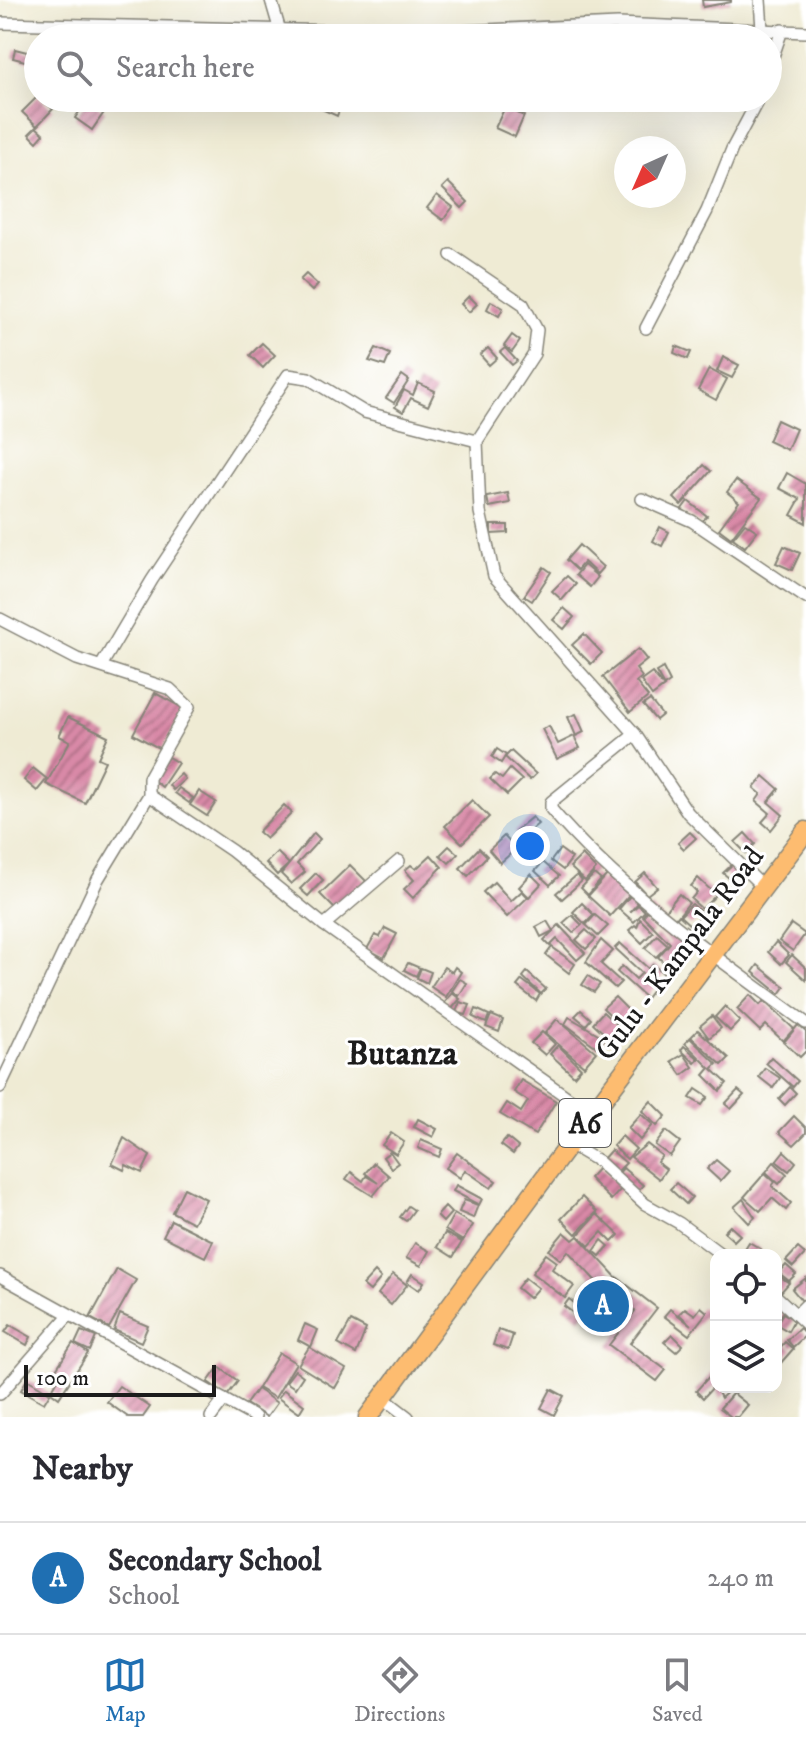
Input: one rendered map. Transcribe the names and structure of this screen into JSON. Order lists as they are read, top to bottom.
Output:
{
  "streets": {
    "main road": ["Gulu - Kampala Road", "A6"]
  },
  "districts": ["Butanza"],
  "scale_bar": "100 m",
  "north": "bottom left",
  "page": {
    "search": "Search here",
    "pins": "A",
    "scale": "100 m",
    "heading": "Nearby",
    "list": [
      {
        "mark": "A",
        "name": "Secondary School",
        "note": "School",
        "value": "240 m"
      }
    ],
    "nav": ["Map", "Directions", "Saved"]
  }
}
